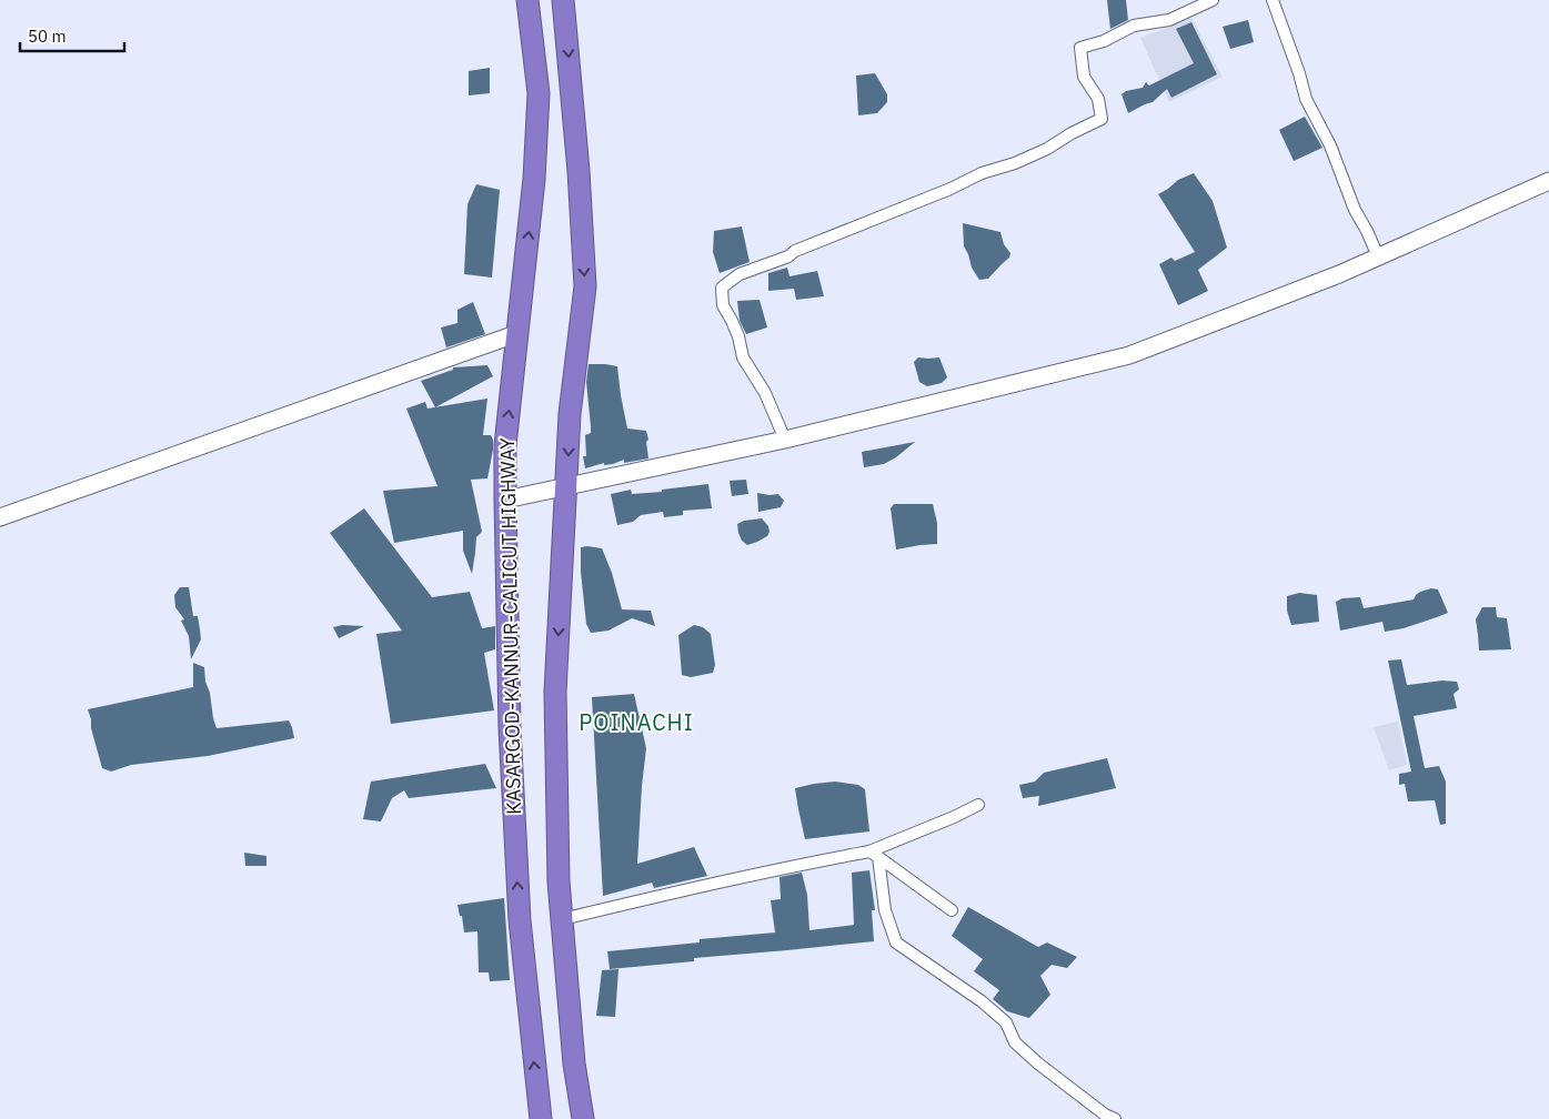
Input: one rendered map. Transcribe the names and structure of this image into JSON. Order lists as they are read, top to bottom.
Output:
{
  "streets": {
    "highway": ["KASARGOD-KANNUR-CALICUT HIGHWAY"]
  },
  "districts": ["POINACHI"],
  "scale_bar": "50 m"
}
